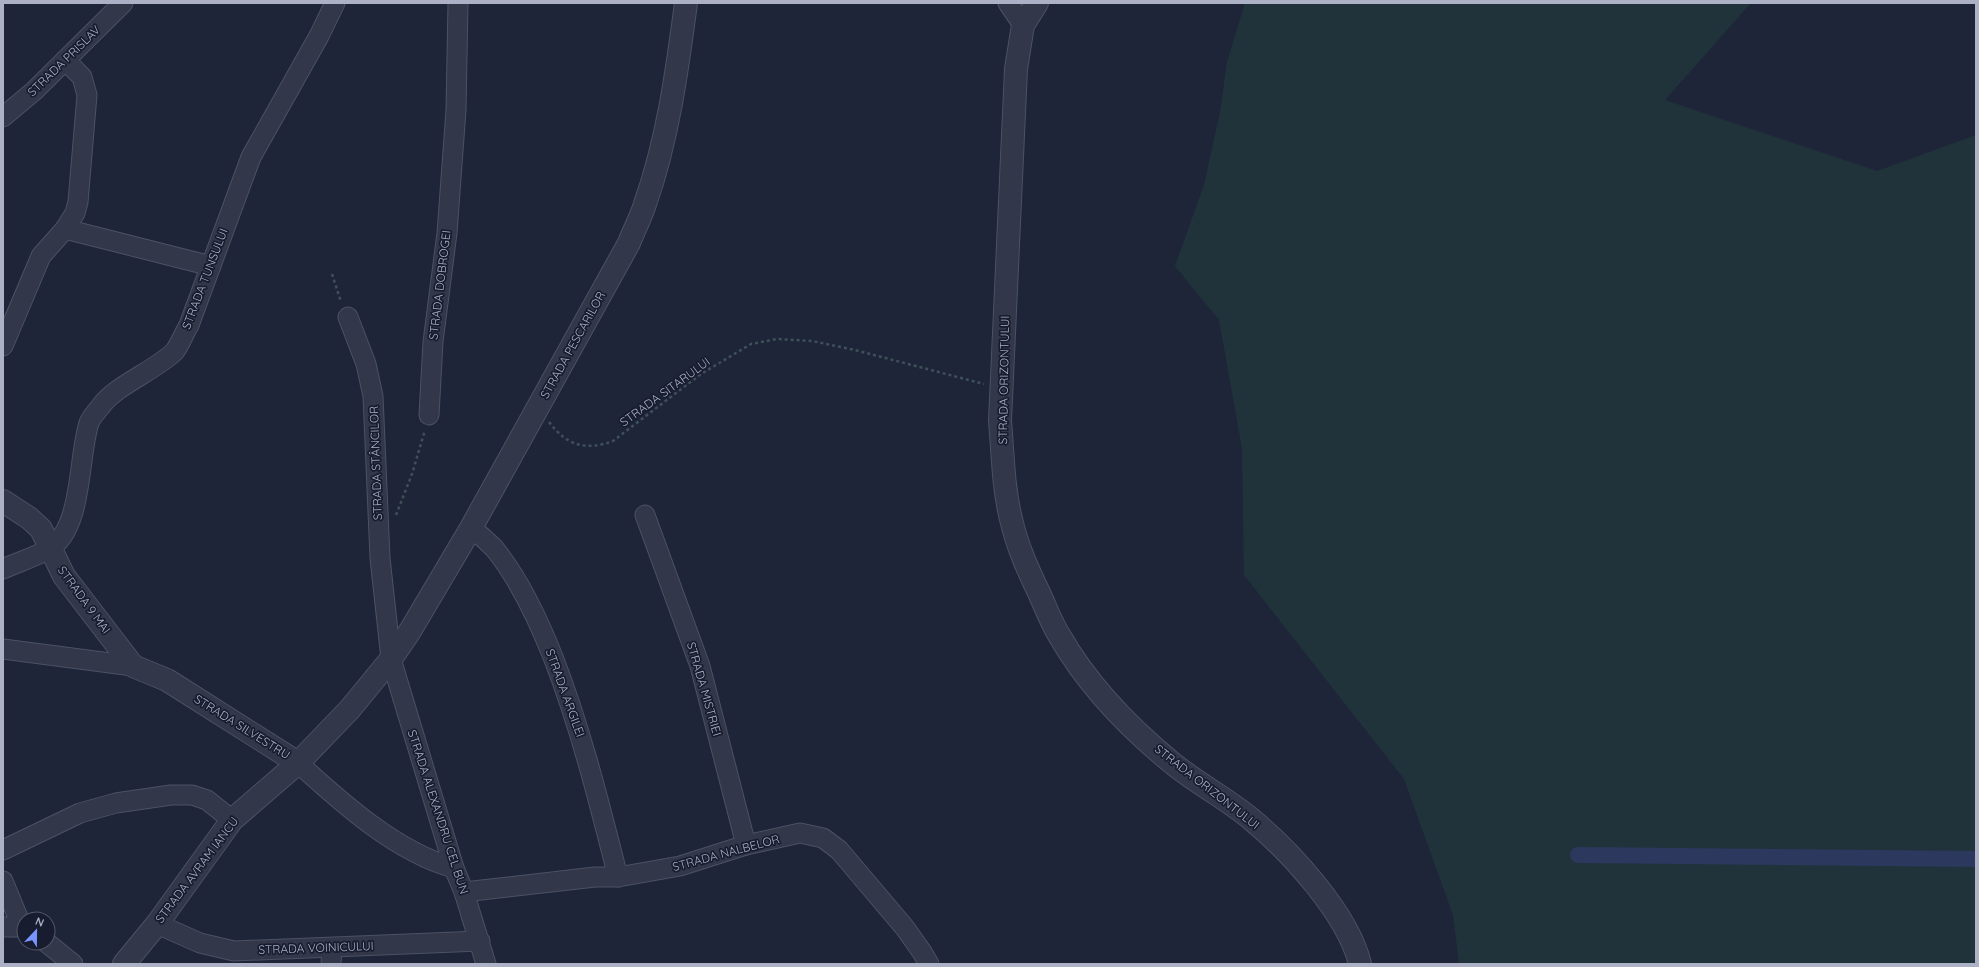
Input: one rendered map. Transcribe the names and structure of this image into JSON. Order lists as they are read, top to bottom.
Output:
{
  "streets": {
    "street": [
      "STRADA PRISLAV",
      "STRADA TUNSULUI",
      "STRADA DOBROGEI",
      "STRADA PESCARILOR",
      "STRADA ORIZONTULUI",
      "STRADA STÂNCILOR",
      "STRADA 9 MAI",
      "STRADA MISTRIEI",
      "STRADA ARGILEI",
      "STRADA SILVESTRU",
      "STRADA ALEXANDRU CEL BUN",
      "STRADA NALBELOR",
      "STRADA AVRAM IANCU",
      "STRADA VOINICULUI"
    ],
    "path": ["STRADA SITARULUI"]
  },
  "crossings": [
    ["STRADA TUNSULUI", "STRADA 9 MAI"],
    ["STRADA PESCARILOR", "STRADA SITARULUI"],
    ["STRADA PESCARILOR", "STRADA STÂNCILOR"],
    ["STRADA PESCARILOR", "STRADA ARGILEI"],
    ["STRADA PESCARILOR", "STRADA ALEXANDRU CEL BUN"],
    ["STRADA PESCARILOR", "STRADA AVRAM IANCU"],
    ["STRADA ORIZONTULUI", "STRADA SITARULUI"],
    ["STRADA STÂNCILOR", "STRADA ALEXANDRU CEL BUN"],
    ["STRADA STÂNCILOR", "STRADA AVRAM IANCU"],
    ["STRADA 9 MAI", "STRADA SILVESTRU"],
    ["STRADA MISTRIEI", "STRADA NALBELOR"],
    ["STRADA ARGILEI", "STRADA NALBELOR"],
    ["STRADA SILVESTRU", "STRADA ALEXANDRU CEL BUN"],
    ["STRADA SILVESTRU", "STRADA AVRAM IANCU"],
    ["STRADA ALEXANDRU CEL BUN", "STRADA NALBELOR"],
    ["STRADA ALEXANDRU CEL BUN", "STRADA AVRAM IANCU"],
    ["STRADA ALEXANDRU CEL BUN", "STRADA VOINICULUI"],
    ["STRADA AVRAM IANCU", "STRADA VOINICULUI"]
  ],
  "north": "top"
}
